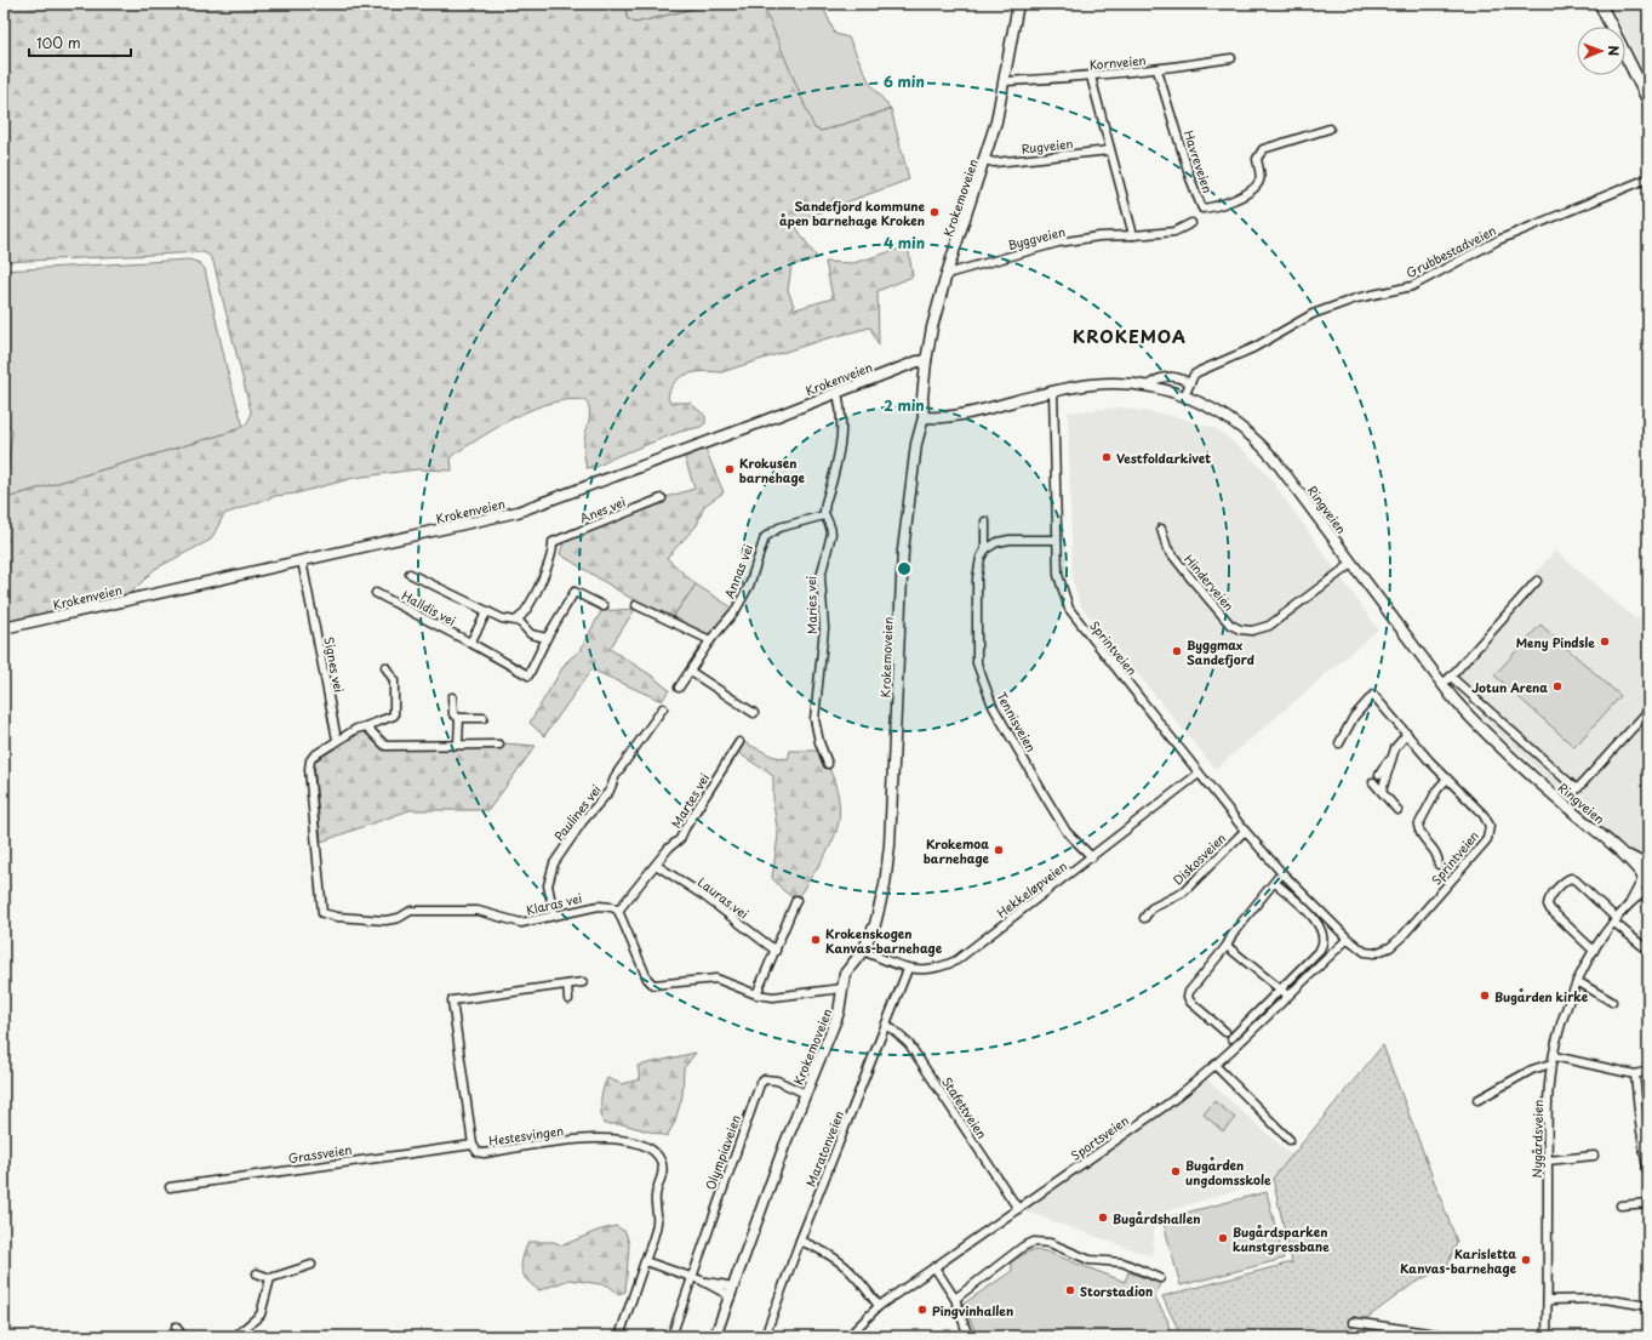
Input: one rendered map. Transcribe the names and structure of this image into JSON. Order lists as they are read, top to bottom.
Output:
{
  "streets": {
    "main road": ["Krokemoveien", "Krokenveien", "Ringveien"],
    "street": [
      "Kornveien",
      "Rugveien",
      "Havreveien",
      "Byggveien",
      "Grubbestadveien",
      "Anes vei",
      "Annas vei",
      "Hinderveien",
      "Maries vei",
      "Halldis vei",
      "Sprintveien",
      "Signes vei",
      "Tennisveien",
      "Martes vei",
      "Paulines vei",
      "Diskosveien",
      "Hekkeløpveien",
      "Lauras vei",
      "Klaras vei",
      "Stafettveien",
      "Hestesvingen",
      "Sportsveien",
      "Nygårdsveien",
      "Maratonveien",
      "Olympiaveien",
      "Grassveien"
    ]
  },
  "crossings": [
    ["Kornveien", "Havreveien"],
    ["Kornveien", "Krokemoveien"],
    ["Rugveien", "Krokemoveien"],
    ["Krokemoveien", "Byggveien"],
    ["Krokemoveien", "Krokenveien"],
    ["Krokemoveien", "Ringveien"],
    ["Krokemoveien", "Hekkeløpveien"],
    ["Krokemoveien", "Olympiaveien"],
    ["Grubbestadveien", "Ringveien"],
    ["Krokenveien", "Maries vei"],
    ["Krokenveien", "Signes vei"],
    ["Anes vei", "Halldis vei"],
    ["Ringveien", "Hinderveien"],
    ["Ringveien", "Sprintveien"],
    ["Ringveien", "Nygårdsveien"],
    ["Annas vei", "Maries vei"],
    ["Sprintveien", "Diskosveien"],
    ["Sprintveien", "Hekkeløpveien"],
    ["Sprintveien", "Sportsveien"],
    ["Signes vei", "Klaras vei"],
    ["Tennisveien", "Hekkeløpveien"],
    ["Martes vei", "Lauras vei"],
    ["Martes vei", "Klaras vei"],
    ["Paulines vei", "Klaras vei"],
    ["Hekkeløpveien", "Maratonveien"],
    ["Stafettveien", "Sportsveien"],
    ["Stafettveien", "Maratonveien"],
    ["Hestesvingen", "Grassveien"]
  ],
  "districts": ["KROKEMOA"],
  "places": [
    "Sandefjord kommune åpen barnehage Kroken",
    "Vestfoldarkivet",
    "Krokusen barnehage",
    "Meny Pindsle",
    "Byggmax Sandefjord",
    "Jotun Arena",
    "Krokemoa barnehage",
    "Krokenskogen Kanvas-barnehage",
    "Bugården kirke",
    "Bugården ungdomsskole",
    "Bugårdshallen",
    "Bugårdsparken kunstgressbane",
    "Karisletta Kanvas-barnehage",
    "Storstadion",
    "Pingvinhallen"
  ],
  "scale_bar": "100 m",
  "north": "right",
  "rings": ["6 min", "4 min", "2 min"]
}
